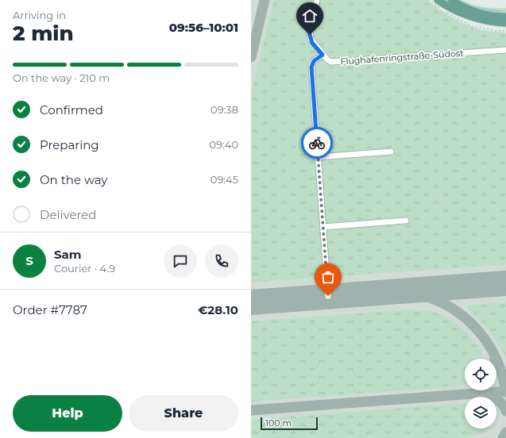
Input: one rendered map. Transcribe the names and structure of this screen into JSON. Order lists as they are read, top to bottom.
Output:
{
  "streets": {
    "lane": ["Flughafenringstraße-Südost"]
  },
  "scale_bar": "100 m",
  "page": {
    "heading": ["2 min", "Arriving in", "09:56–10:01"],
    "panel": [
      "Sam",
      "Courier · 4.9",
      "Order #7787",
      "€28.10"
    ],
    "bar": "On the way · 210 m",
    "list": [
      ["Confirmed", "09:38"],
      ["Preparing", "09:40"],
      ["On the way", "09:45"],
      "Delivered"
    ],
    "round": "S",
    "buttons": ["Help", "Share"],
    "scale": "100 m"
  }
}
